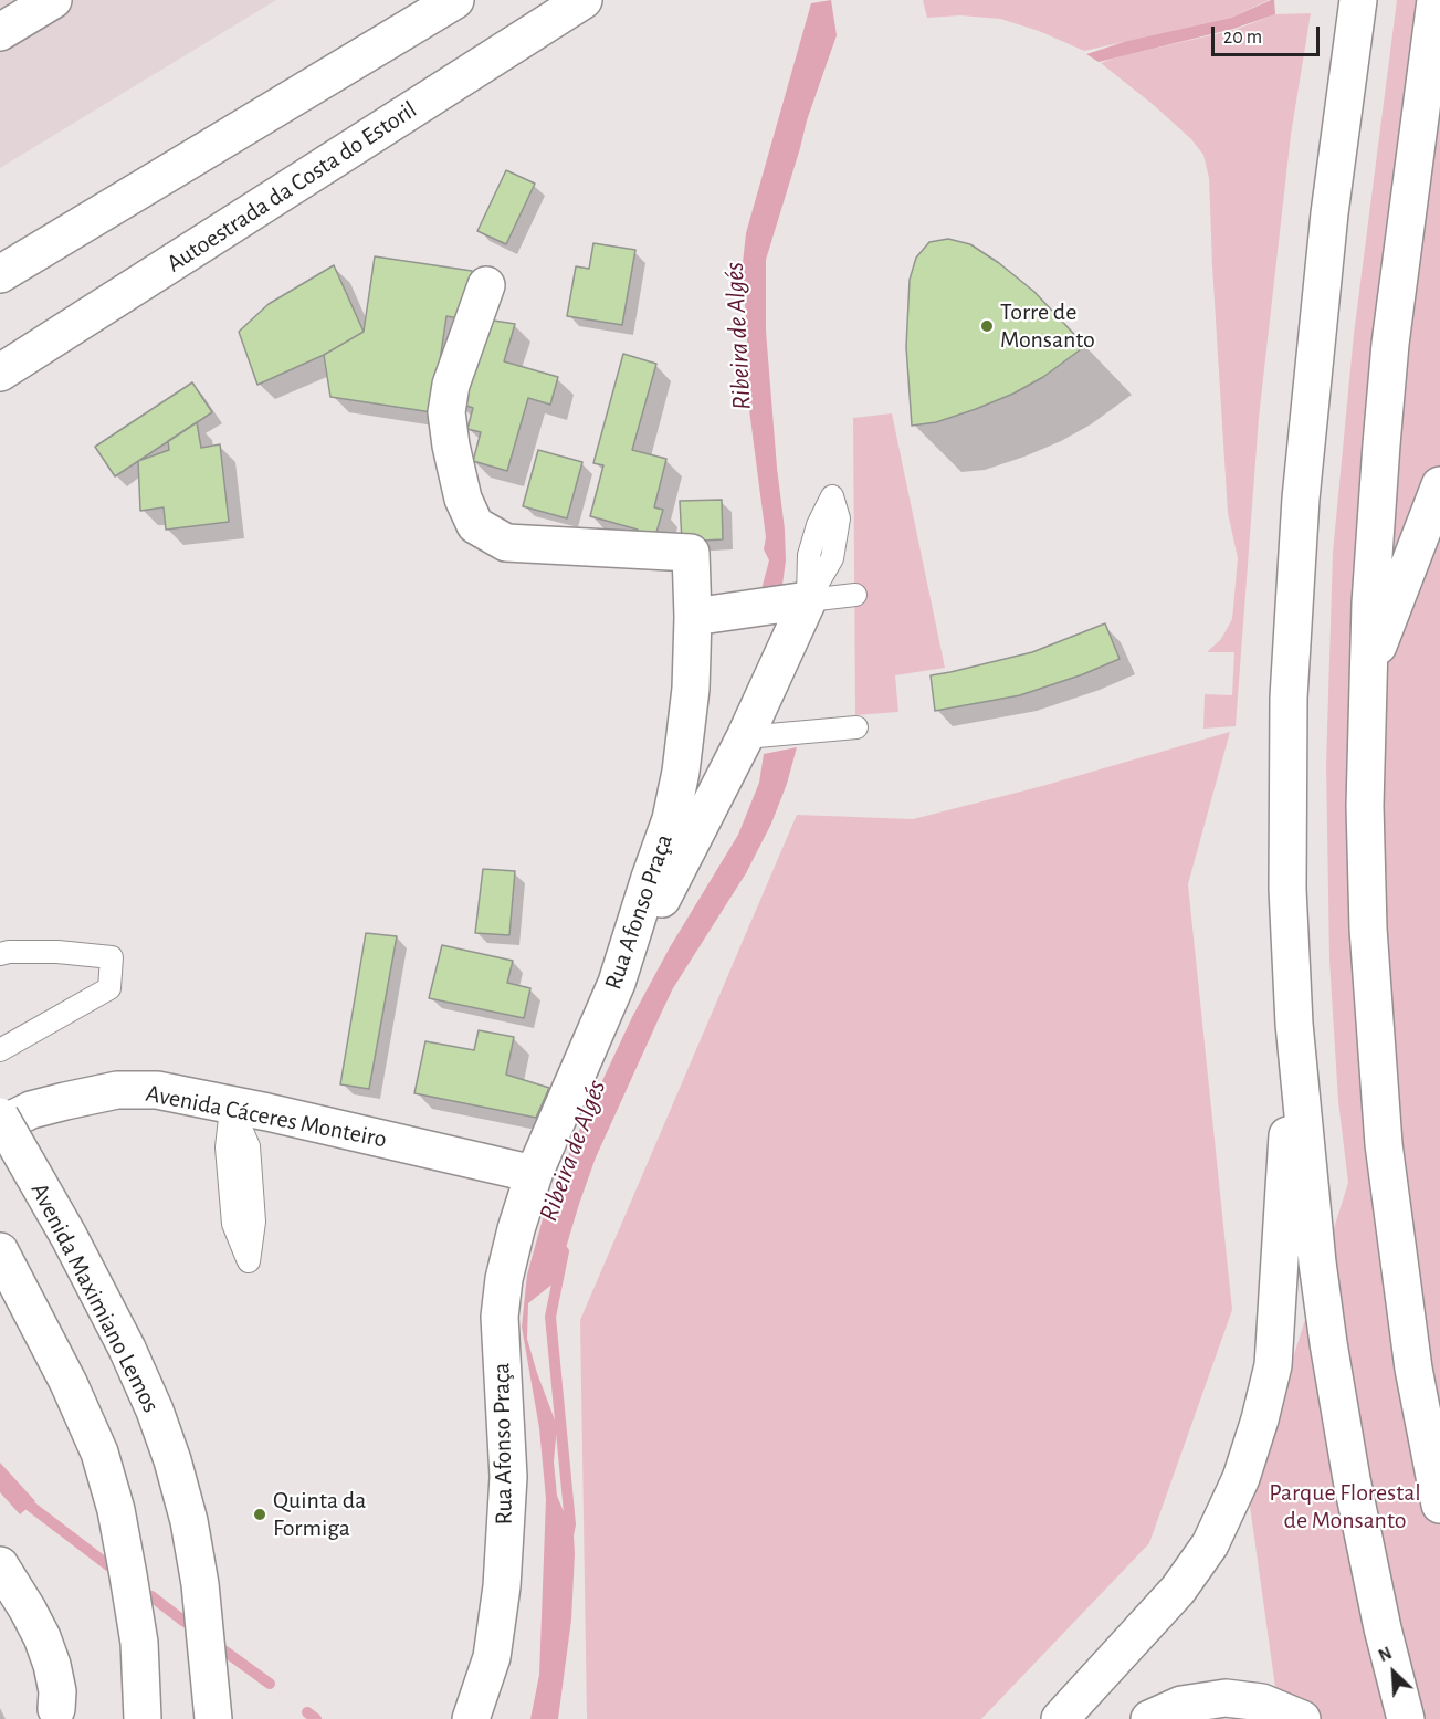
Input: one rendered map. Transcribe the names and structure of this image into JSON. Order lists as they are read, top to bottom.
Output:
{
  "streets": {
    "main road": [
      "Autoestrada da Costa do Estoril",
      "Rua Afonso Praça",
      "Avenida Cáceres Monteiro",
      "Avenida Maximiano Lemos"
    ]
  },
  "crossings": [
    ["Rua Afonso Praça", "Avenida Cáceres Monteiro"]
  ],
  "water": ["Ribeira de Algés"],
  "parks": ["Parque Florestal de Monsanto"],
  "places": ["Torre de Monsanto", "Quinta da Formiga"],
  "scale_bar": "20 m",
  "north": "top left"
}
